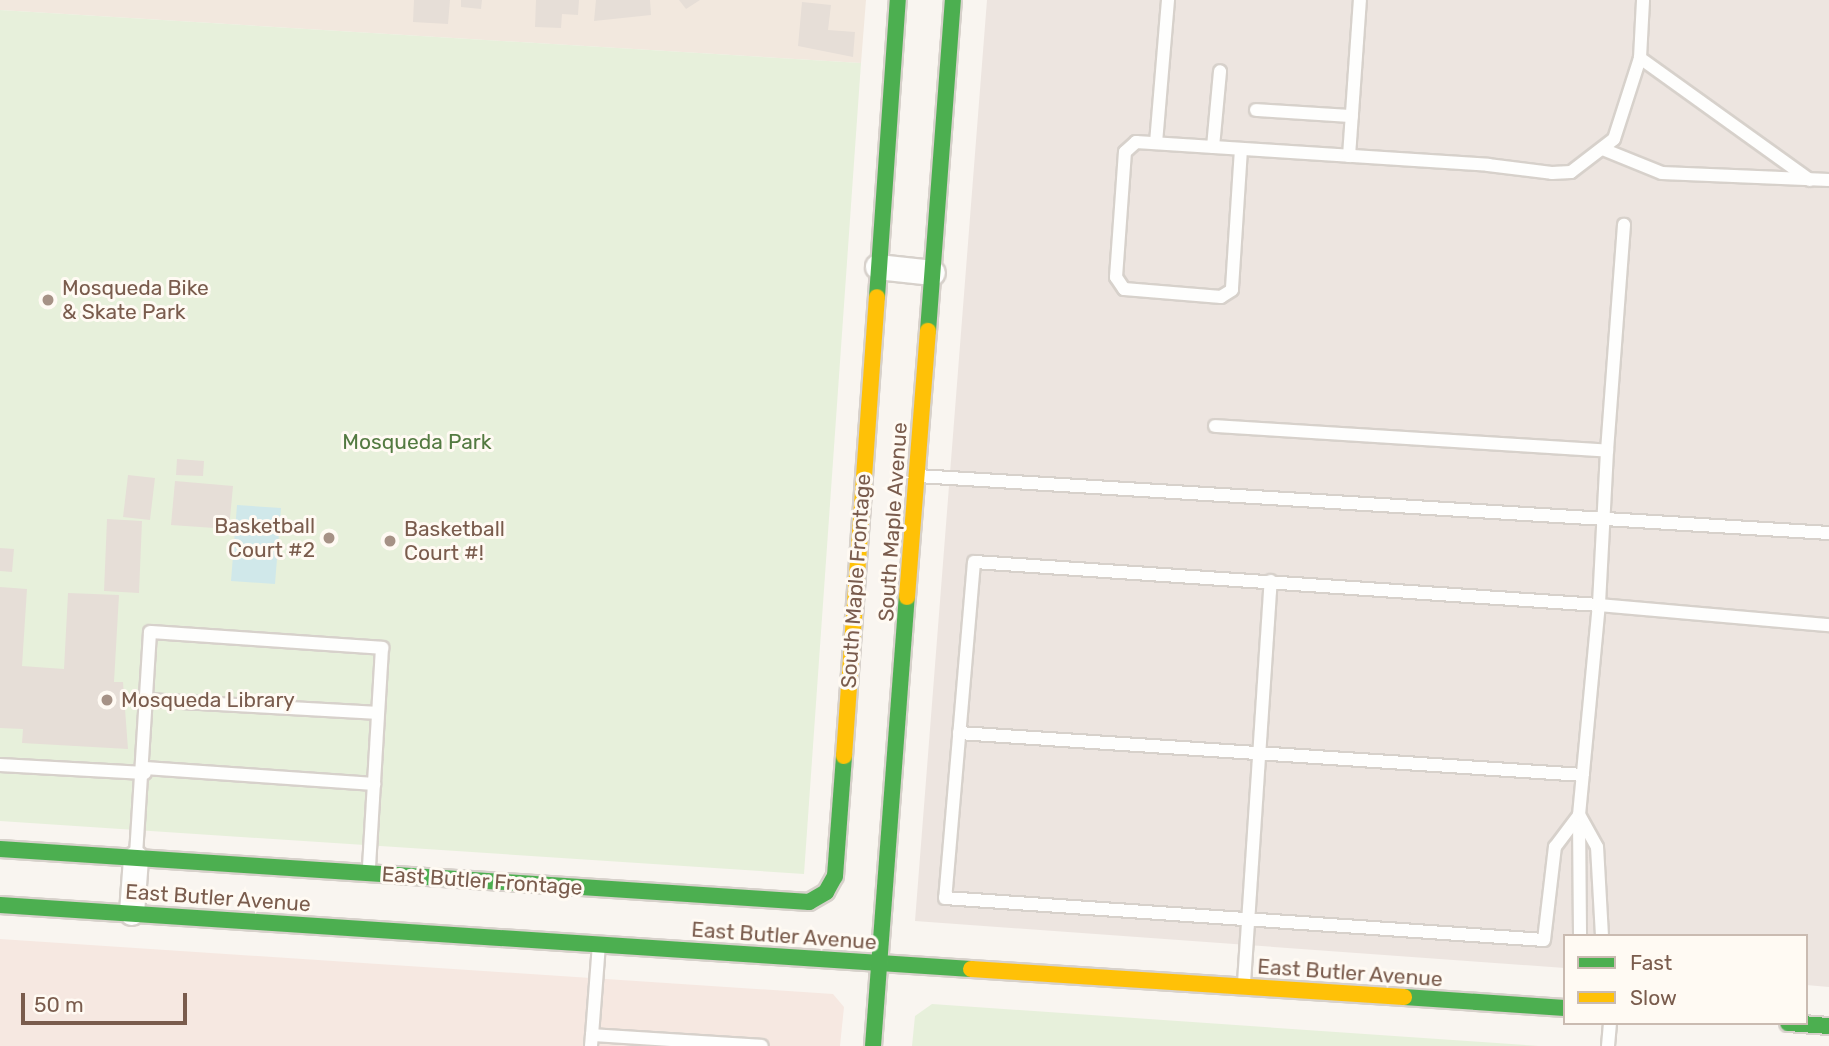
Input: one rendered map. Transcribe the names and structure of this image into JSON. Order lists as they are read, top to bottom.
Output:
{
  "streets": {
    "street": [
      "South Maple Avenue",
      "South Maple Frontage",
      "East Butler Frontage",
      "East Butler Avenue"
    ]
  },
  "crossings": [
    ["South Maple Avenue", "East Butler Avenue"],
    ["South Maple Frontage", "East Butler Frontage"]
  ],
  "parks": ["Mosqueda Park"],
  "places": [
    "Mosqueda Bike & Skate Park",
    "Basketball Court #2",
    "Basketball Court #!",
    "Mosqueda Library"
  ],
  "legend": ["Fast", "Slow"],
  "scale_bar": "50 m"
}
